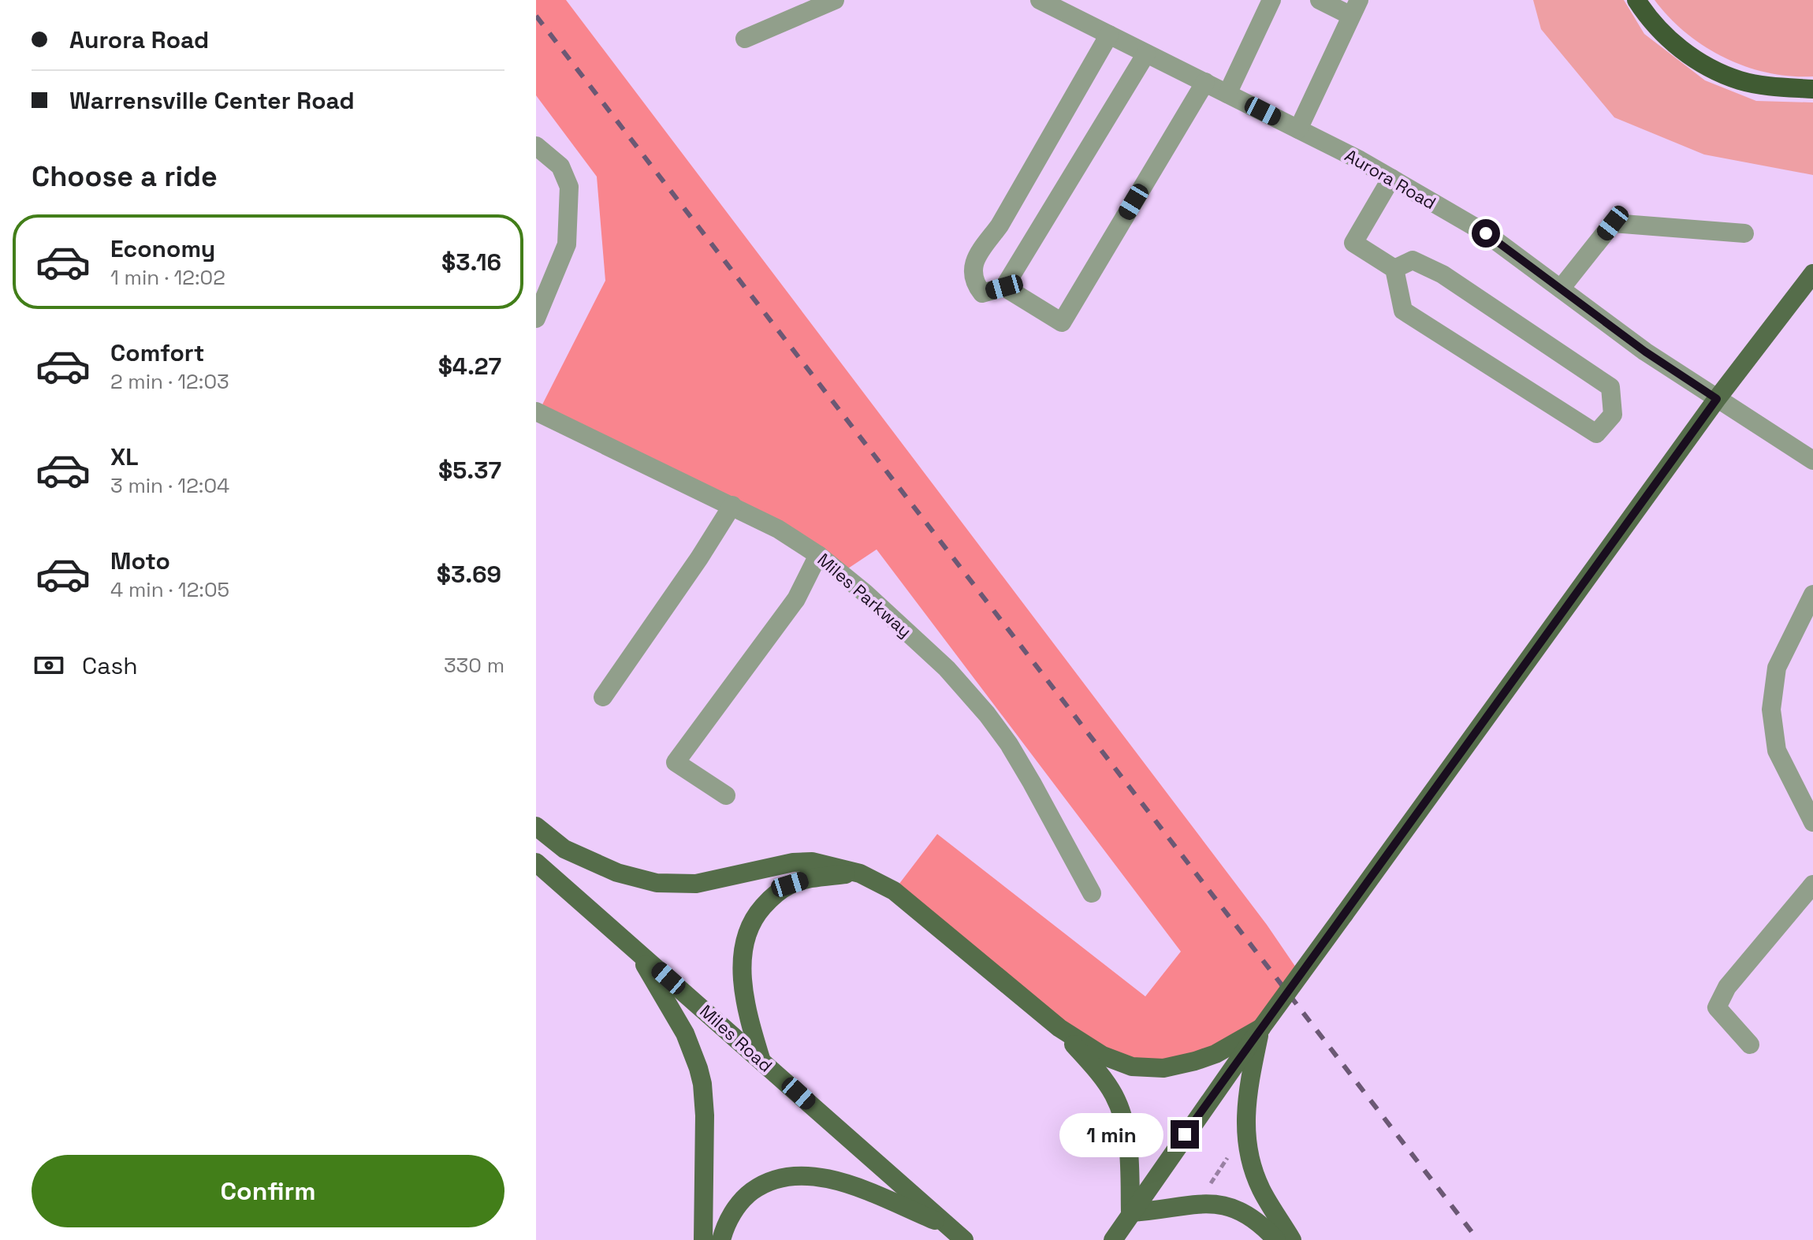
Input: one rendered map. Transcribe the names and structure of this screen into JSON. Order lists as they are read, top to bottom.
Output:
{
  "streets": {
    "main road": ["Miles Road"],
    "street": ["Aurora Road", "Miles Parkway"]
  },
  "page": {
    "banner": ["Aurora Road", "Warrensville Center Road"],
    "heading": "Choose a ride",
    "list": [
      {
        "name": "Economy",
        "note": "1 min · 12:02",
        "value": "$3.16"
      },
      {
        "name": "Comfort",
        "note": "2 min · 12:03",
        "value": "$4.27"
      },
      {
        "name": "XL",
        "note": "3 min · 12:04",
        "value": "$5.37"
      },
      {
        "name": "Moto",
        "note": "4 min · 12:05",
        "value": "$3.69"
      }
    ],
    "pay": ["Cash", "330 m"],
    "bubble": "1 min",
    "buttons": "Confirm"
  }
}
